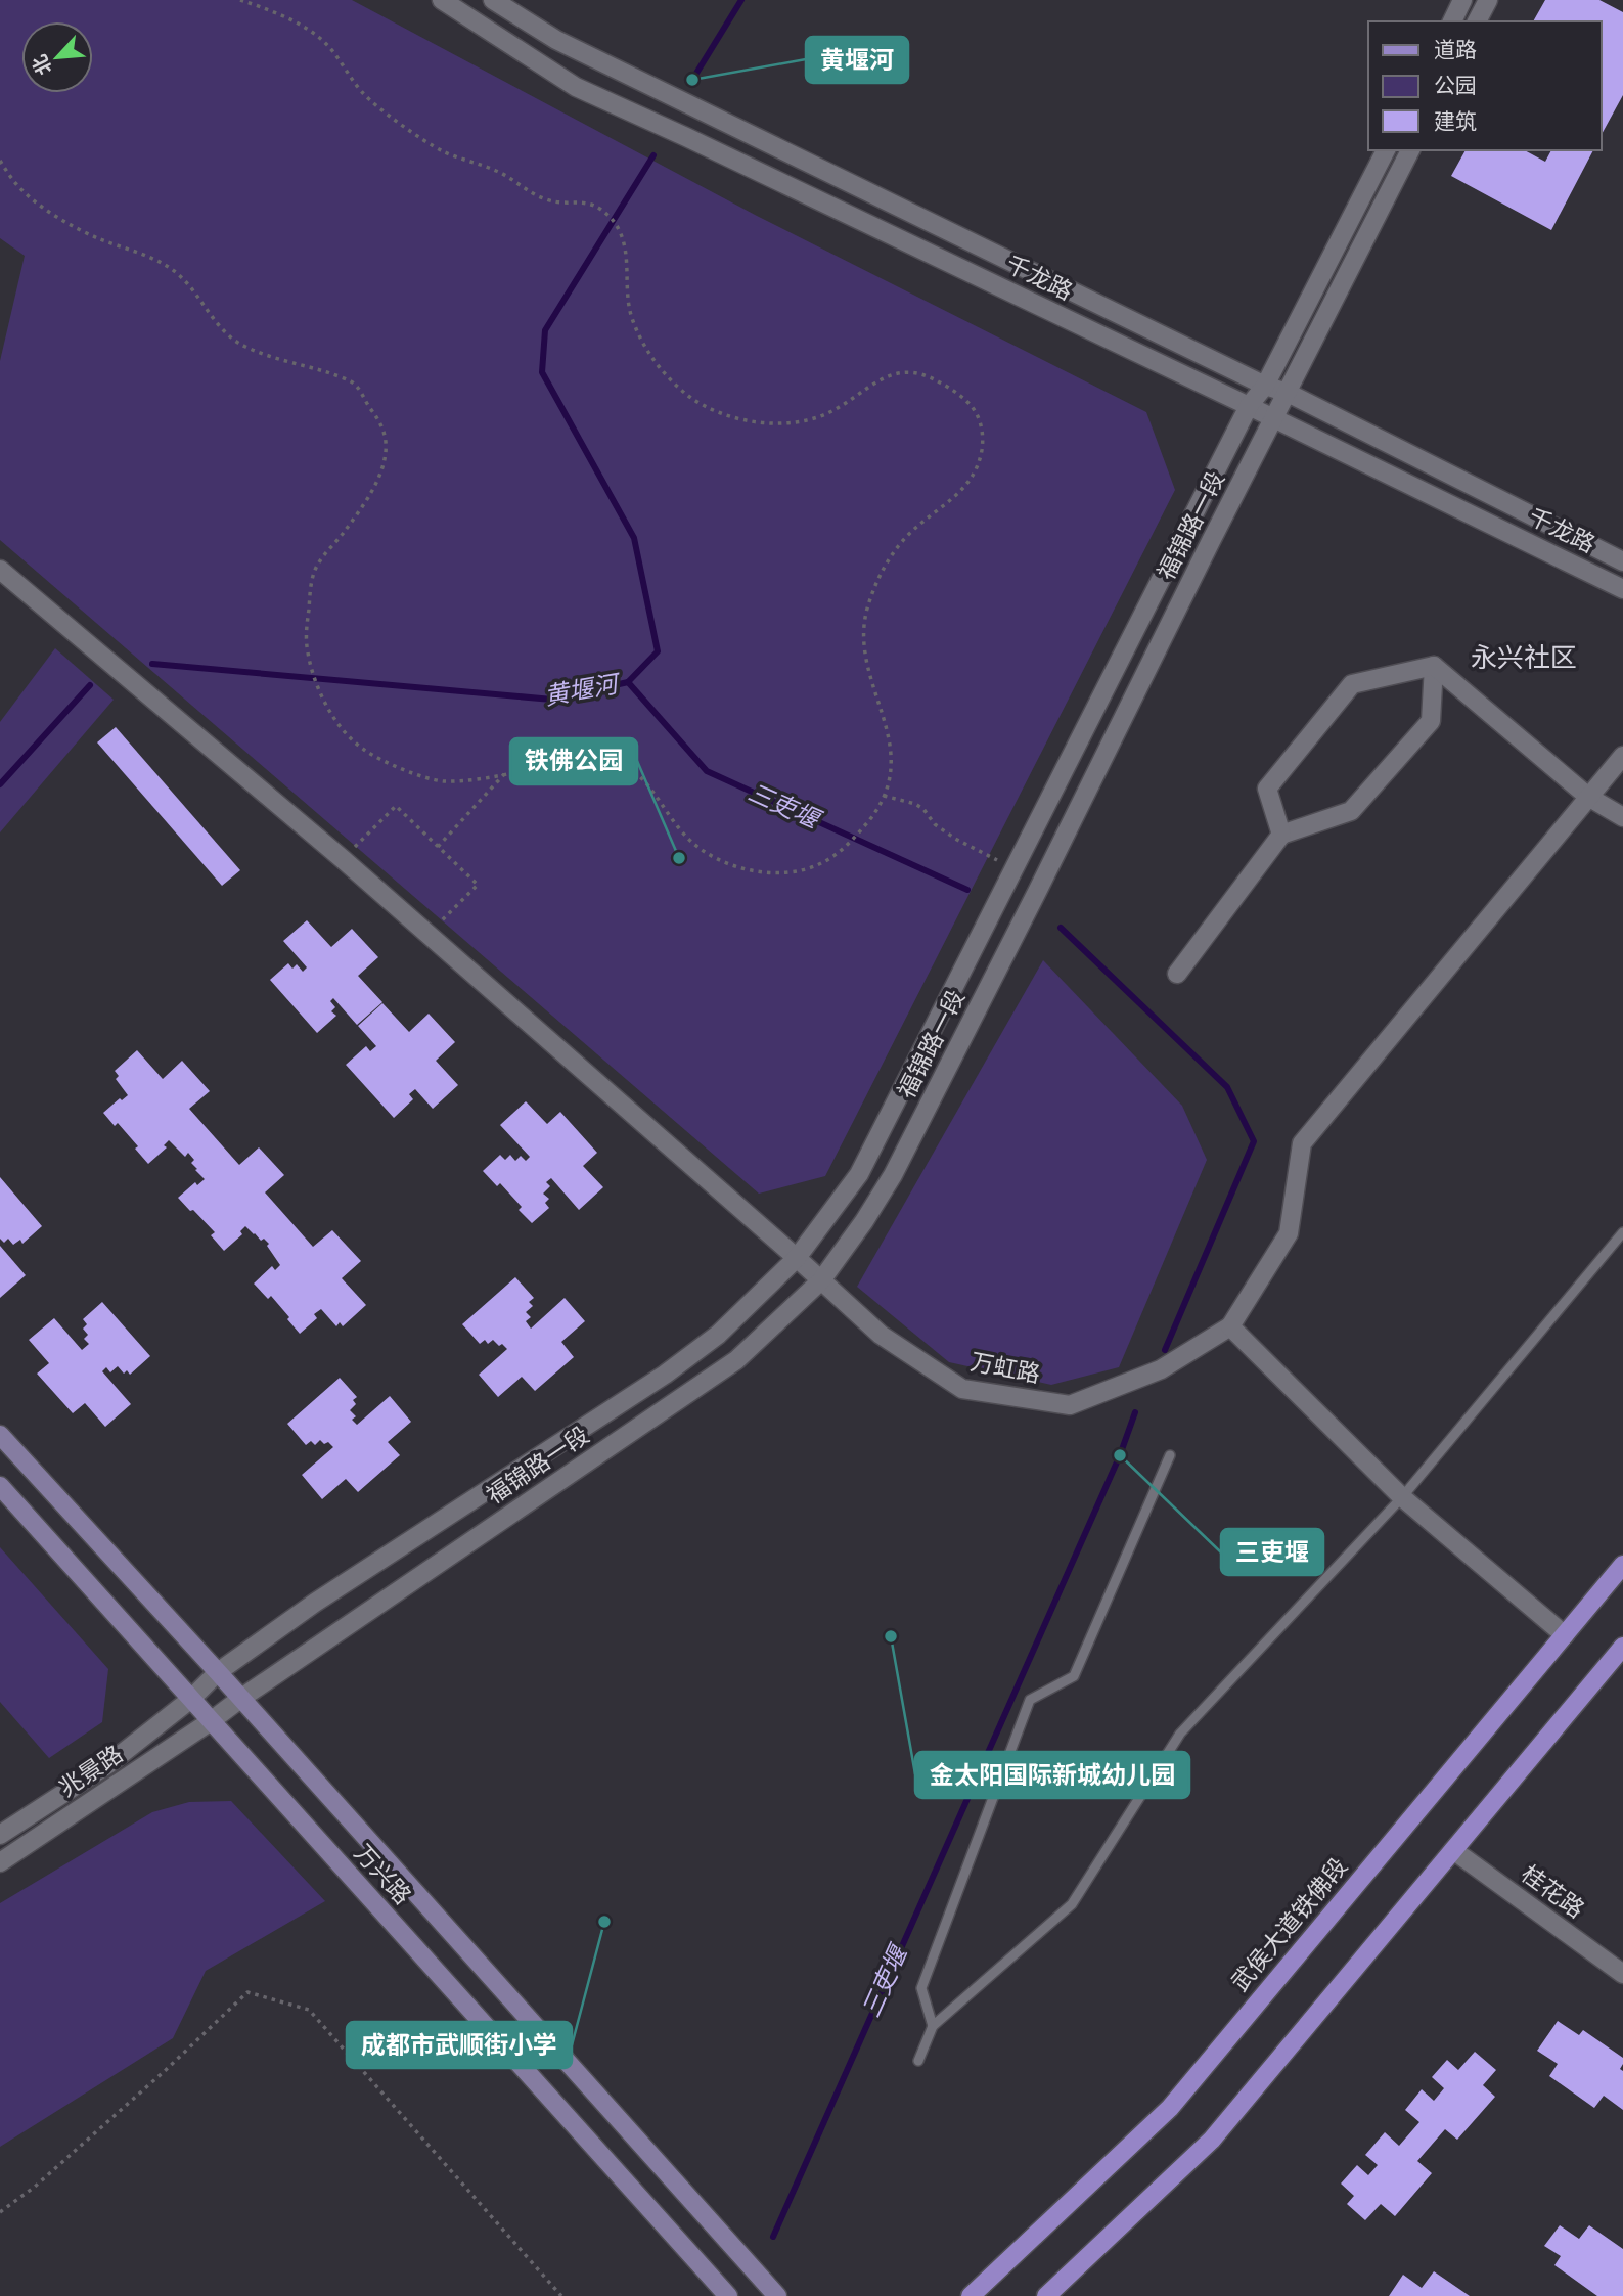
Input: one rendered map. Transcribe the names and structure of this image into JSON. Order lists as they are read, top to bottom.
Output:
{
  "streets": {
    "main road": ["万兴路", "武侯大道铁佛段"],
    "street": [
      "千龙路",
      "福锦路一段",
      "万虹路",
      "兆景路",
      "桂花路"
    ]
  },
  "crossings": [
    ["千龙路", "福锦路一段"],
    ["福锦路一段", "万虹路"],
    ["福锦路一段", "兆景路"],
    ["福锦路一段", "万兴路"],
    ["兆景路", "万兴路"]
  ],
  "districts": ["永兴社区"],
  "water": ["黄堰河", "三吏堰"],
  "places": [
    "黄堰河",
    "铁佛公园",
    "三吏堰",
    "金太阳国际新城幼儿园",
    "成都市武顺街小学"
  ],
  "legend": ["道路", "公园", "建筑"],
  "north": "bottom left"
}
